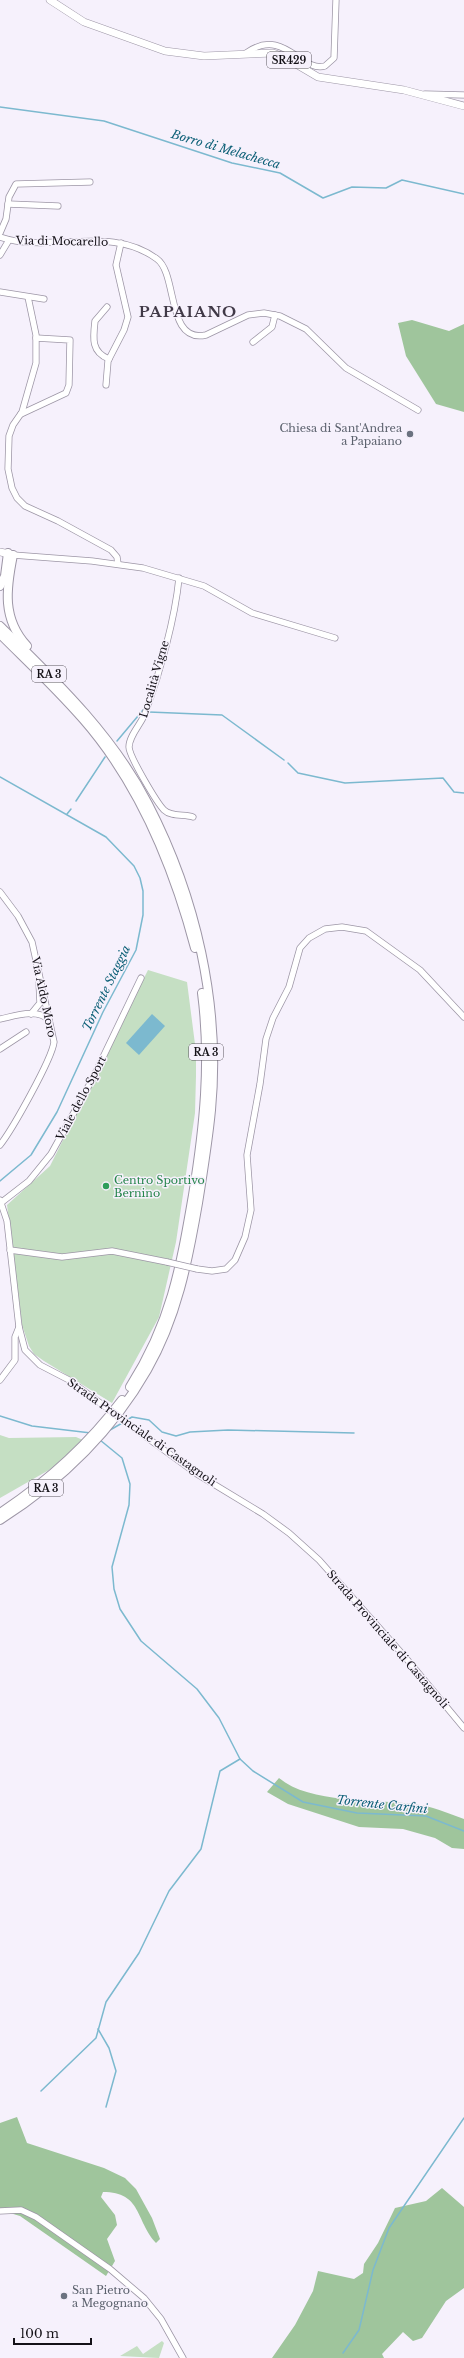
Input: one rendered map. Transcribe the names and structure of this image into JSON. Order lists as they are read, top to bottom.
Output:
{
  "streets": {
    "highway": ["RA 3"],
    "main road": ["SR429"],
    "street": [
      "Via di Mocarello",
      "Località Vigne",
      "Via Aldo Moro",
      "Viale dello Sport",
      "Strada Provinciale di Castagnoli"
    ]
  },
  "crossings": [
    ["Viale dello Sport", "Strada Provinciale di Castagnoli"]
  ],
  "districts": ["PAPAIANO"],
  "water": ["Borro di Melachecca", "Torrente Staggia", "Torrente Carfini"],
  "places": ["Chiesa di Sant'Andrea a Papaiano", "Centro Sportivo Bernino", "San Pietro a Megognano"],
  "scale_bar": "100 m"
}
